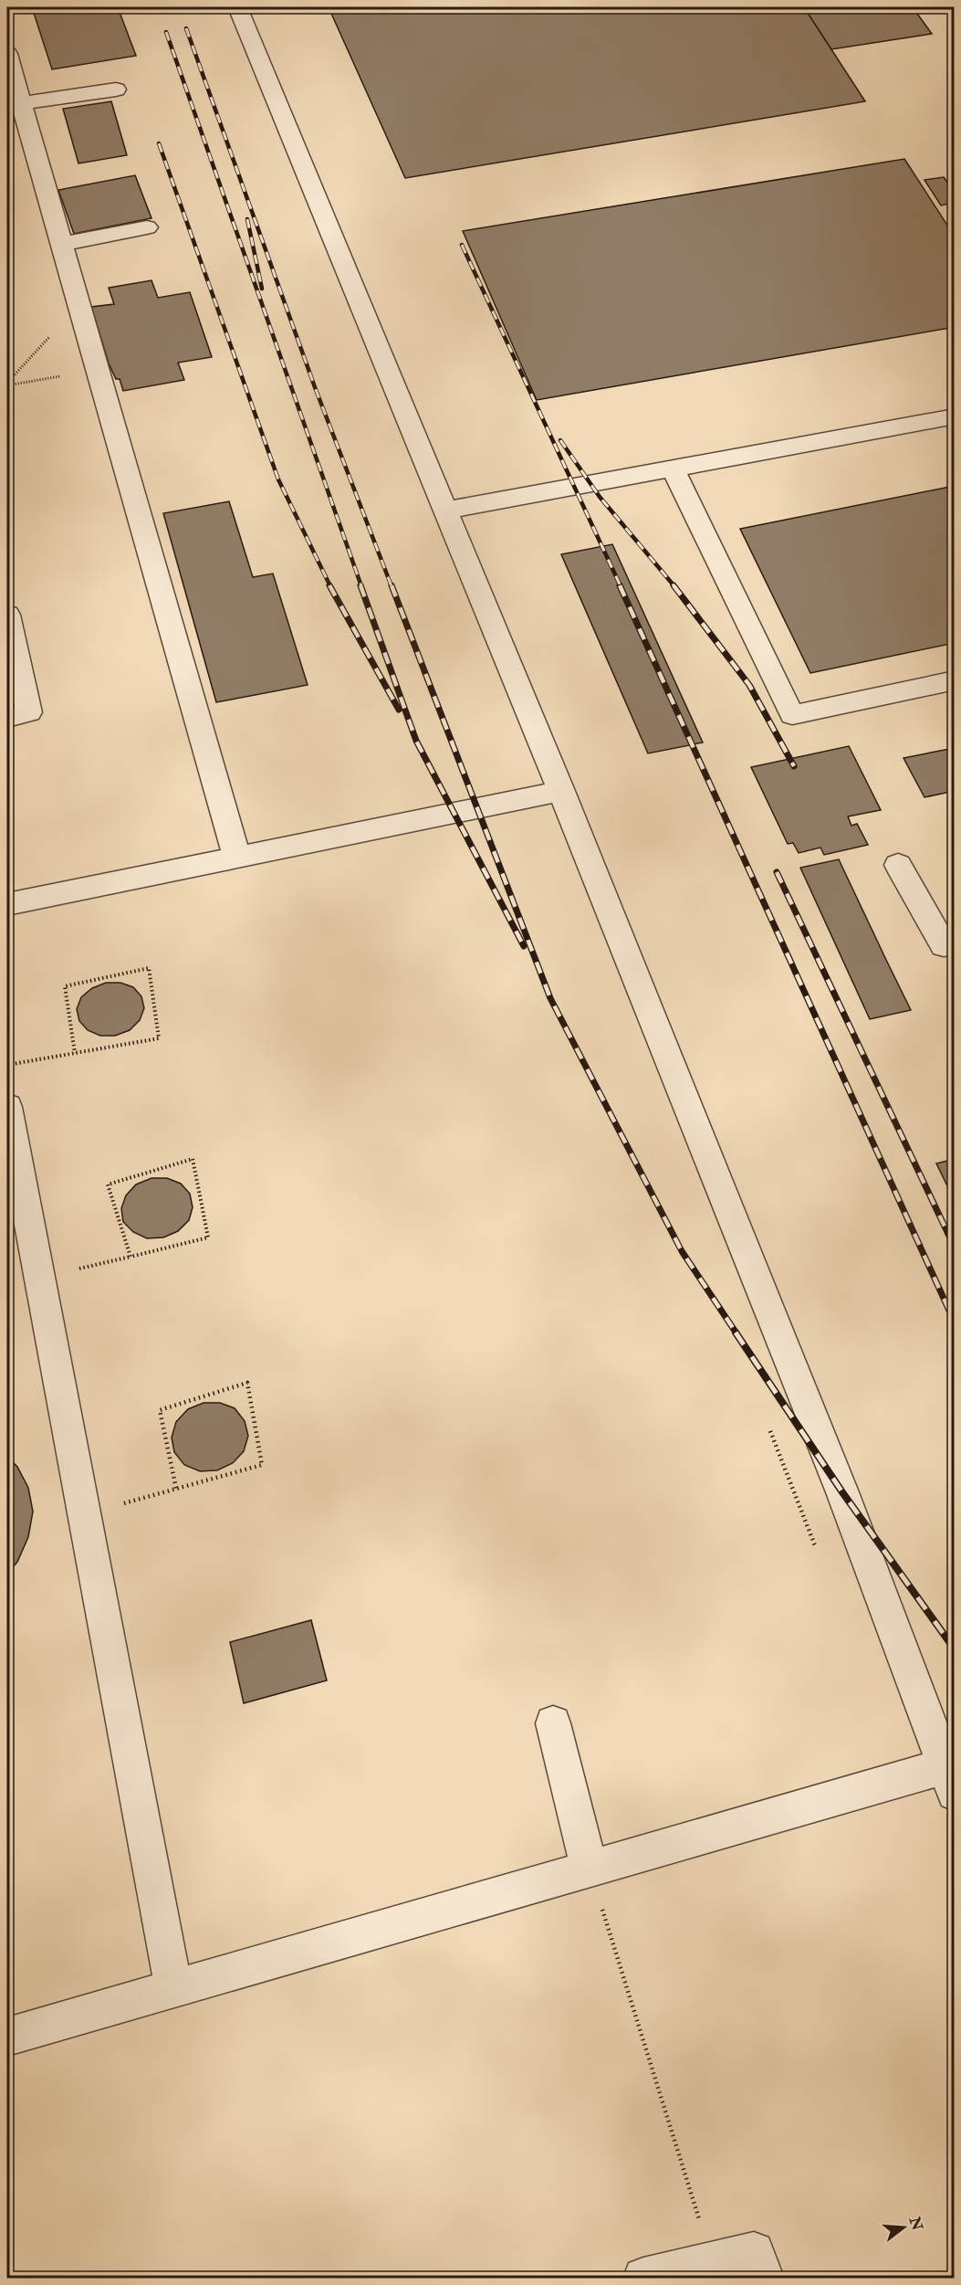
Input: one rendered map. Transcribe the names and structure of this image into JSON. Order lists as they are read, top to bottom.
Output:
{
  "north": "right"
}
